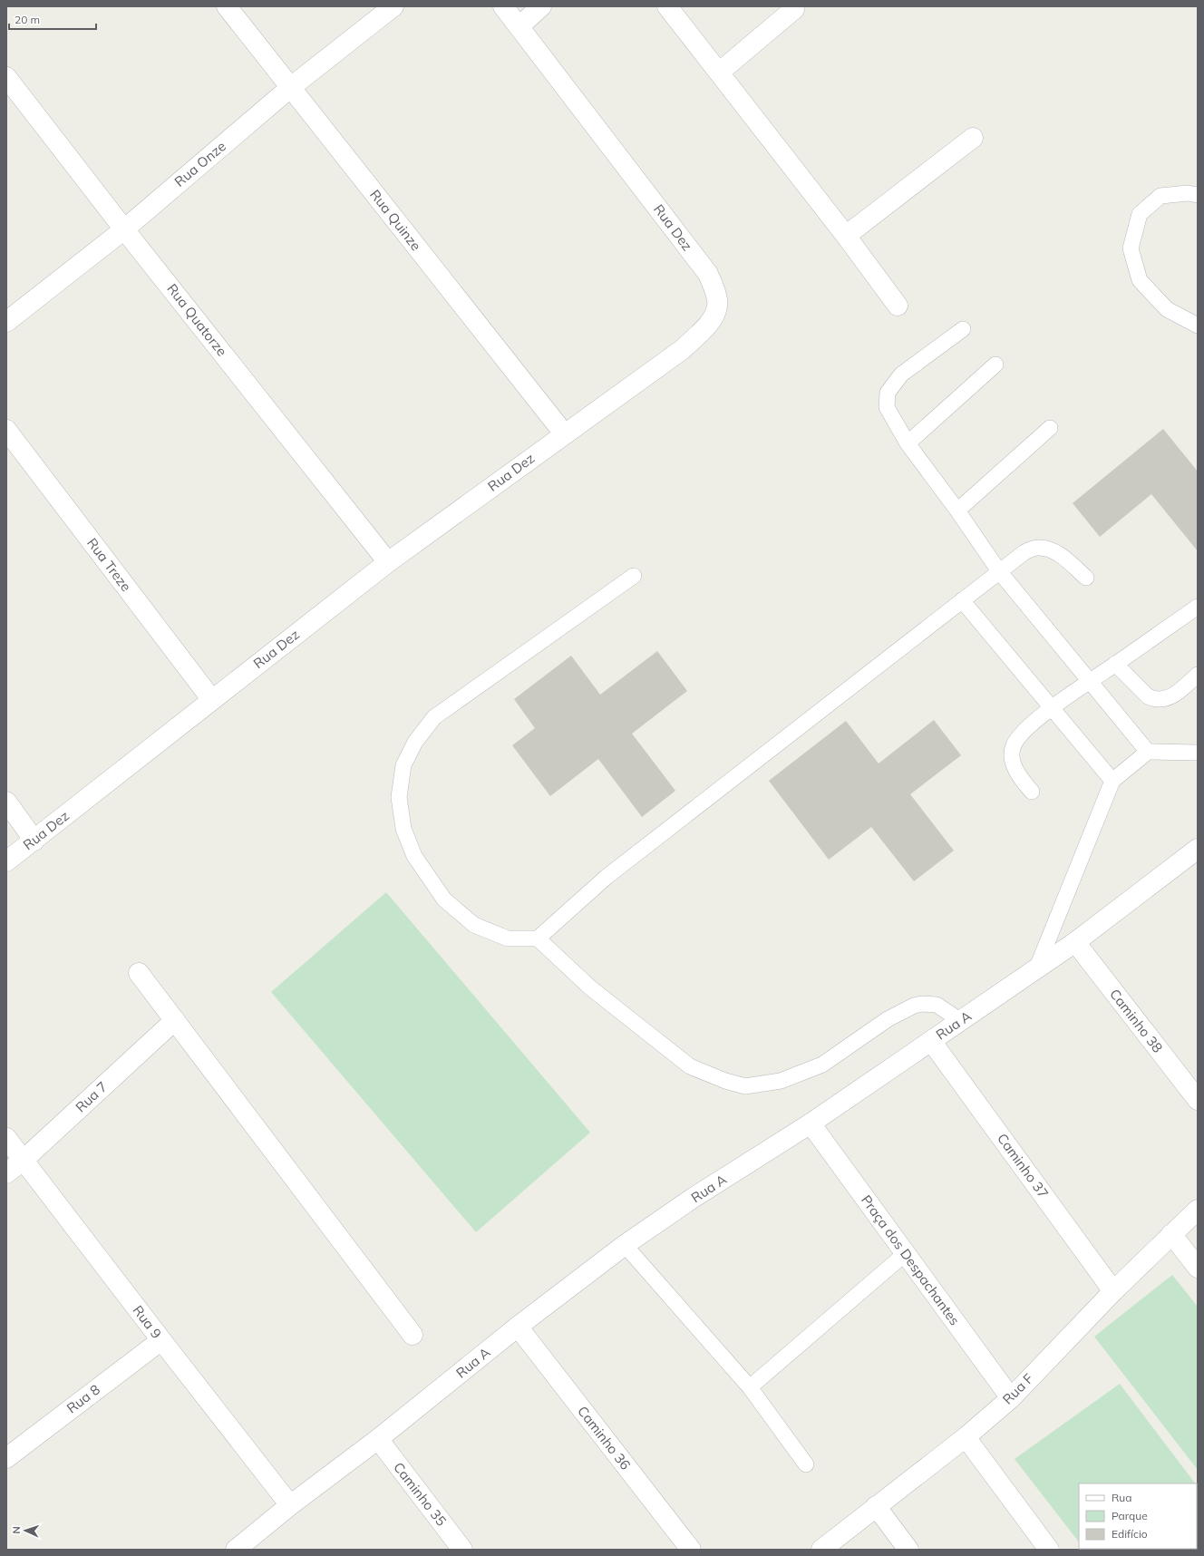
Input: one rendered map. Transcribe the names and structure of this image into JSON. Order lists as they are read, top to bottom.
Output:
{
  "streets": {
    "street": [
      "Rua Onze",
      "Rua Quinze",
      "Rua Dez",
      "Rua Quatorze",
      "Rua Treze",
      "Caminho 38",
      "Rua A",
      "Rua 7",
      "Caminho 37",
      "Praça dos Despachantes",
      "Rua 9",
      "Rua F",
      "Rua 8",
      "Caminho 36",
      "Caminho 35"
    ]
  },
  "crossings": [
    ["Rua Onze", "Rua Quinze"],
    ["Rua Onze", "Rua Quatorze"],
    ["Rua Quinze", "Rua Dez"],
    ["Rua Dez", "Rua Quatorze"],
    ["Rua Dez", "Rua Treze"],
    ["Caminho 38", "Rua A"],
    ["Rua A", "Caminho 37"],
    ["Rua A", "Praça dos Despachantes"],
    ["Rua A", "Rua 9"],
    ["Rua A", "Caminho 36"],
    ["Rua A", "Caminho 35"],
    ["Rua 7", "Rua 9"],
    ["Caminho 37", "Rua F"],
    ["Praça dos Despachantes", "Rua F"],
    ["Rua 9", "Rua 8"]
  ],
  "legend": ["Rua", "Parque", "Edifício"],
  "scale_bar": "20 m",
  "north": "left"
}
